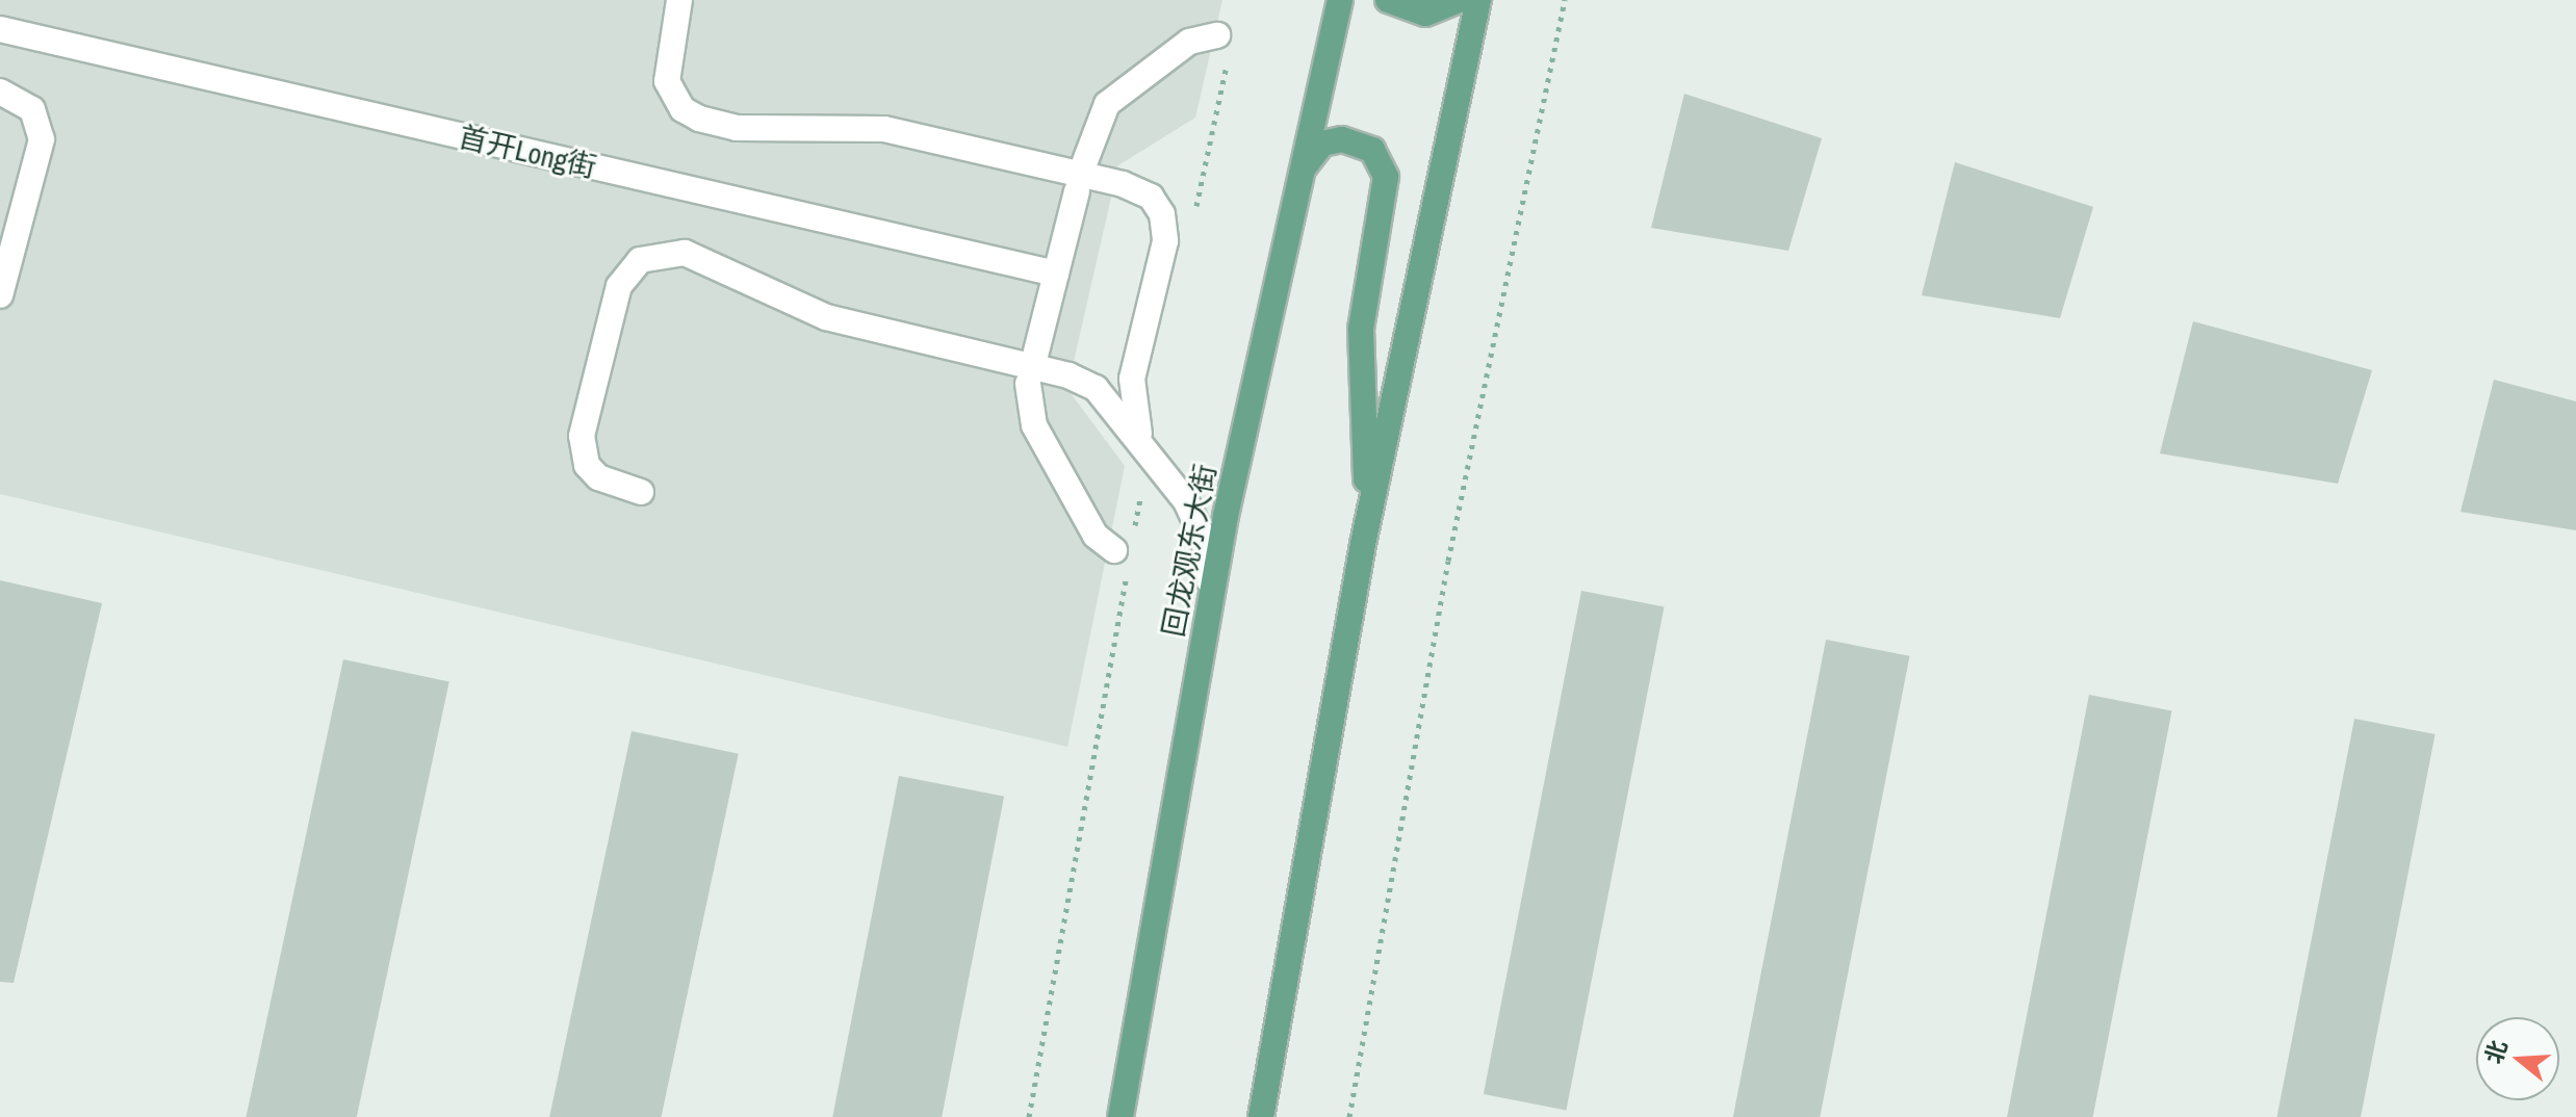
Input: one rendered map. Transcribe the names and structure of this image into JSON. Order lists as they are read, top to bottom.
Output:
{
  "streets": {
    "main road": ["回龙观东大街"],
    "street": ["首开Long街"]
  },
  "north": "left"
}
